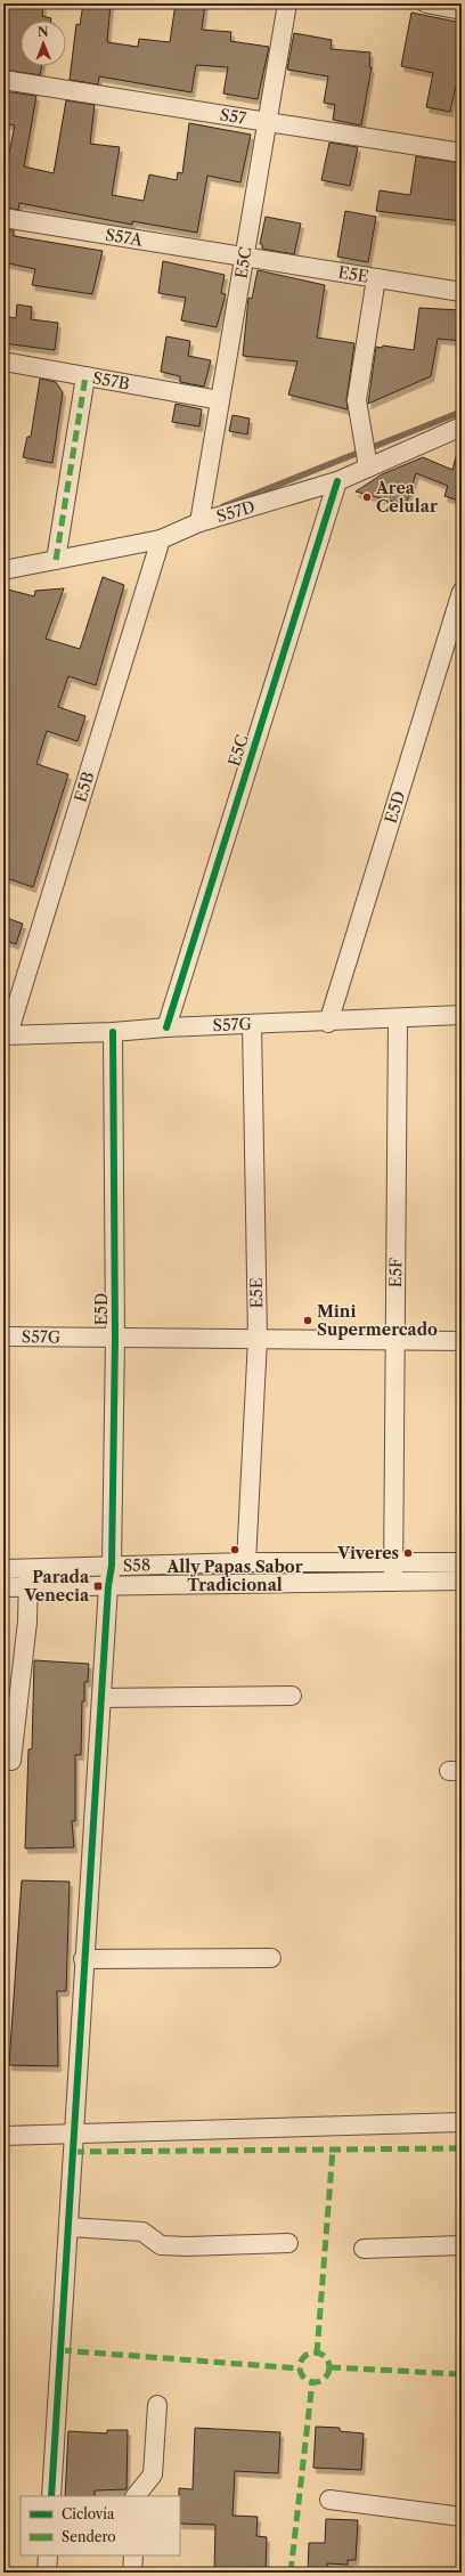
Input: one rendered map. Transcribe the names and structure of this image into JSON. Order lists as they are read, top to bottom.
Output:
{
  "streets": {
    "street": [
      "S57",
      "S57A",
      "E5C",
      "E5E",
      "S57B",
      "S57D",
      "E5B",
      "E5D",
      "S57G",
      "E5F",
      "S58"
    ]
  },
  "crossings": [
    ["S57", "E5C"],
    ["S57A", "E5C"],
    ["S57A", "E5E"],
    ["E5C", "E5E"],
    ["E5C", "S57B"],
    ["E5C", "S57D"],
    ["E5C", "S57G"],
    ["E5E", "S57G"],
    ["E5E", "S58"],
    ["S57D", "E5B"],
    ["E5B", "S57G"],
    ["E5D", "S57G"],
    ["E5D", "S58"],
    ["S57G", "E5F"],
    ["E5F", "S58"]
  ],
  "places": {
    "other": [
      "Area Celular",
      "Mini Supermercado",
      "Ally Papas Sabor Tradicional",
      "Viveres"
    ],
    "transit": ["Parada Venecia"]
  },
  "legend": ["Ciclovía", "Sendero"],
  "north": "top"
}
